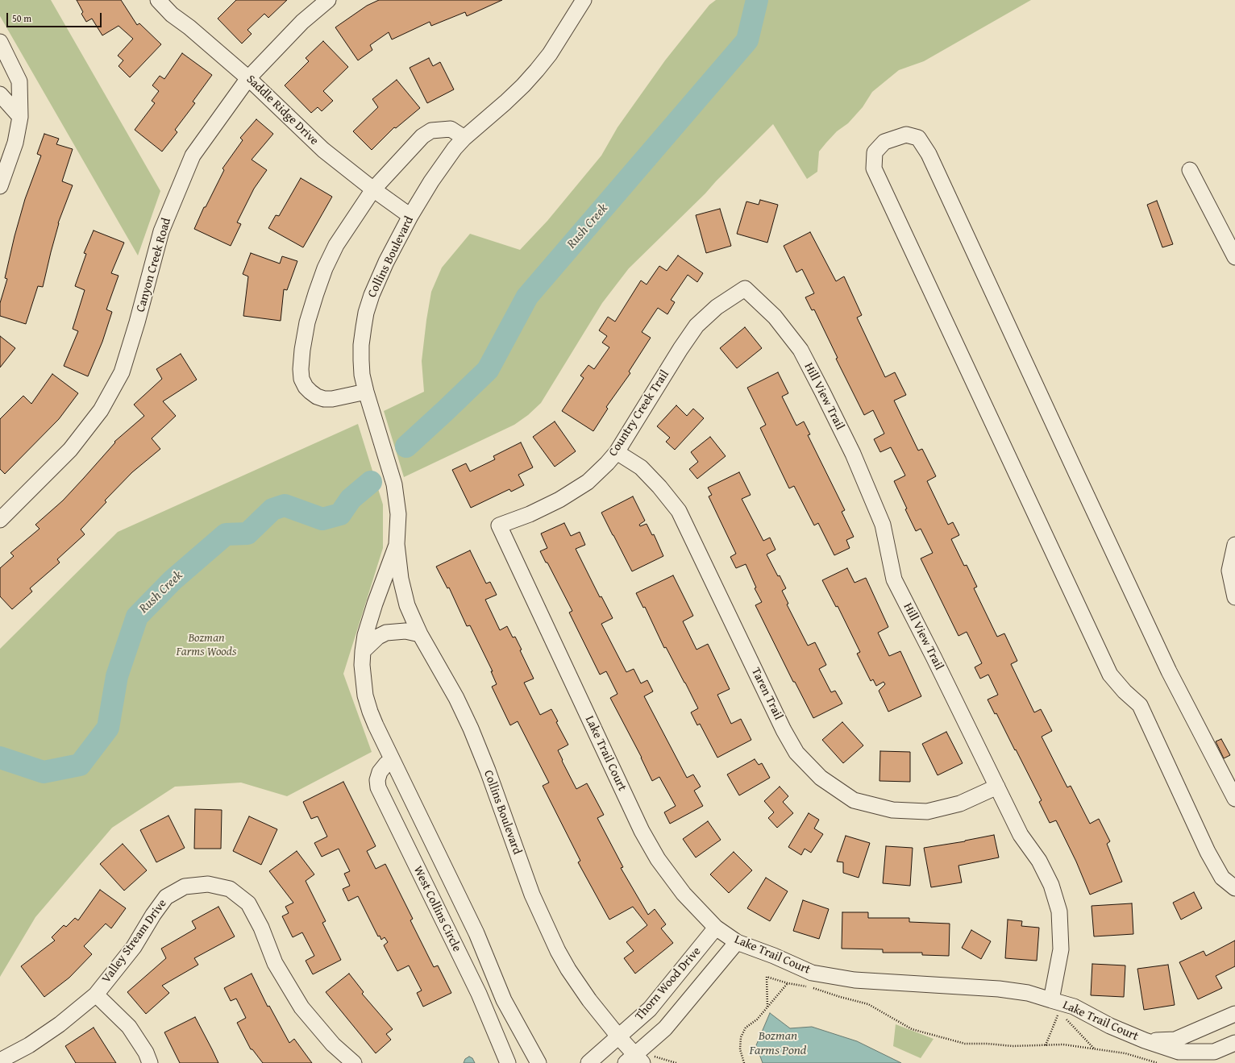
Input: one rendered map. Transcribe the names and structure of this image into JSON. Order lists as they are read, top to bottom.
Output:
{
  "streets": {
    "street": [
      "Saddle Ridge Drive",
      "Collins Boulevard",
      "Canyon Creek Road",
      "Hill View Trail",
      "Country Creek Trail",
      "Taren Trail",
      "Lake Trail Court",
      "West Collins Circle",
      "Valley Stream Drive",
      "Thorn Wood Drive"
    ]
  },
  "crossings": [
    ["Saddle Ridge Drive", "Collins Boulevard"],
    ["Saddle Ridge Drive", "Canyon Creek Road"],
    ["Collins Boulevard", "West Collins Circle"],
    ["Collins Boulevard", "Thorn Wood Drive"],
    ["Hill View Trail", "Country Creek Trail"],
    ["Hill View Trail", "Taren Trail"],
    ["Hill View Trail", "Lake Trail Court"],
    ["Country Creek Trail", "Taren Trail"],
    ["Country Creek Trail", "Lake Trail Court"],
    ["Lake Trail Court", "Thorn Wood Drive"]
  ],
  "water": ["Rush Creek", "Bozman Farms Pond"],
  "parks": ["Bozman Farms Woods"],
  "scale_bar": "50 m"
}
